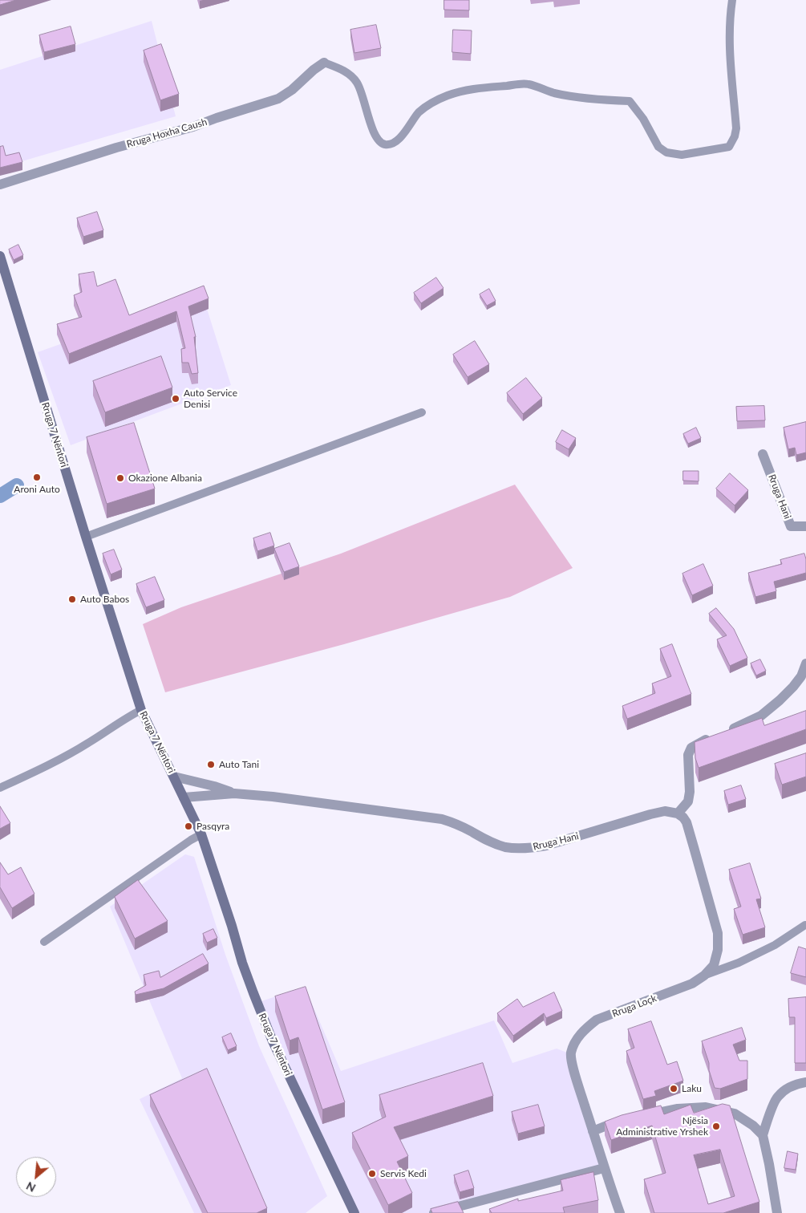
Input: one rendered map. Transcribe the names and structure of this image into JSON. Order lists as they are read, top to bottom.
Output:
{
  "streets": {
    "main road": ["Rruga 7 Nëntori"],
    "street": ["Rruga Hoxha Caush", "Rruga Hani", "Rruga Loçk"]
  },
  "crossings": [
    ["Rruga 7 Nëntori", "Rruga Hani"],
    ["Rruga Hani", "Rruga Loçk"]
  ],
  "places": [
    "Auto Service Denisi",
    "Aroni Auto",
    "Okazione Albania",
    "Auto Babos",
    "Auto Tani",
    "Pasqyra",
    "Laku",
    "Njësia Administrative Yrshek",
    "Servis Kedi"
  ],
  "north": "bottom left"
}
